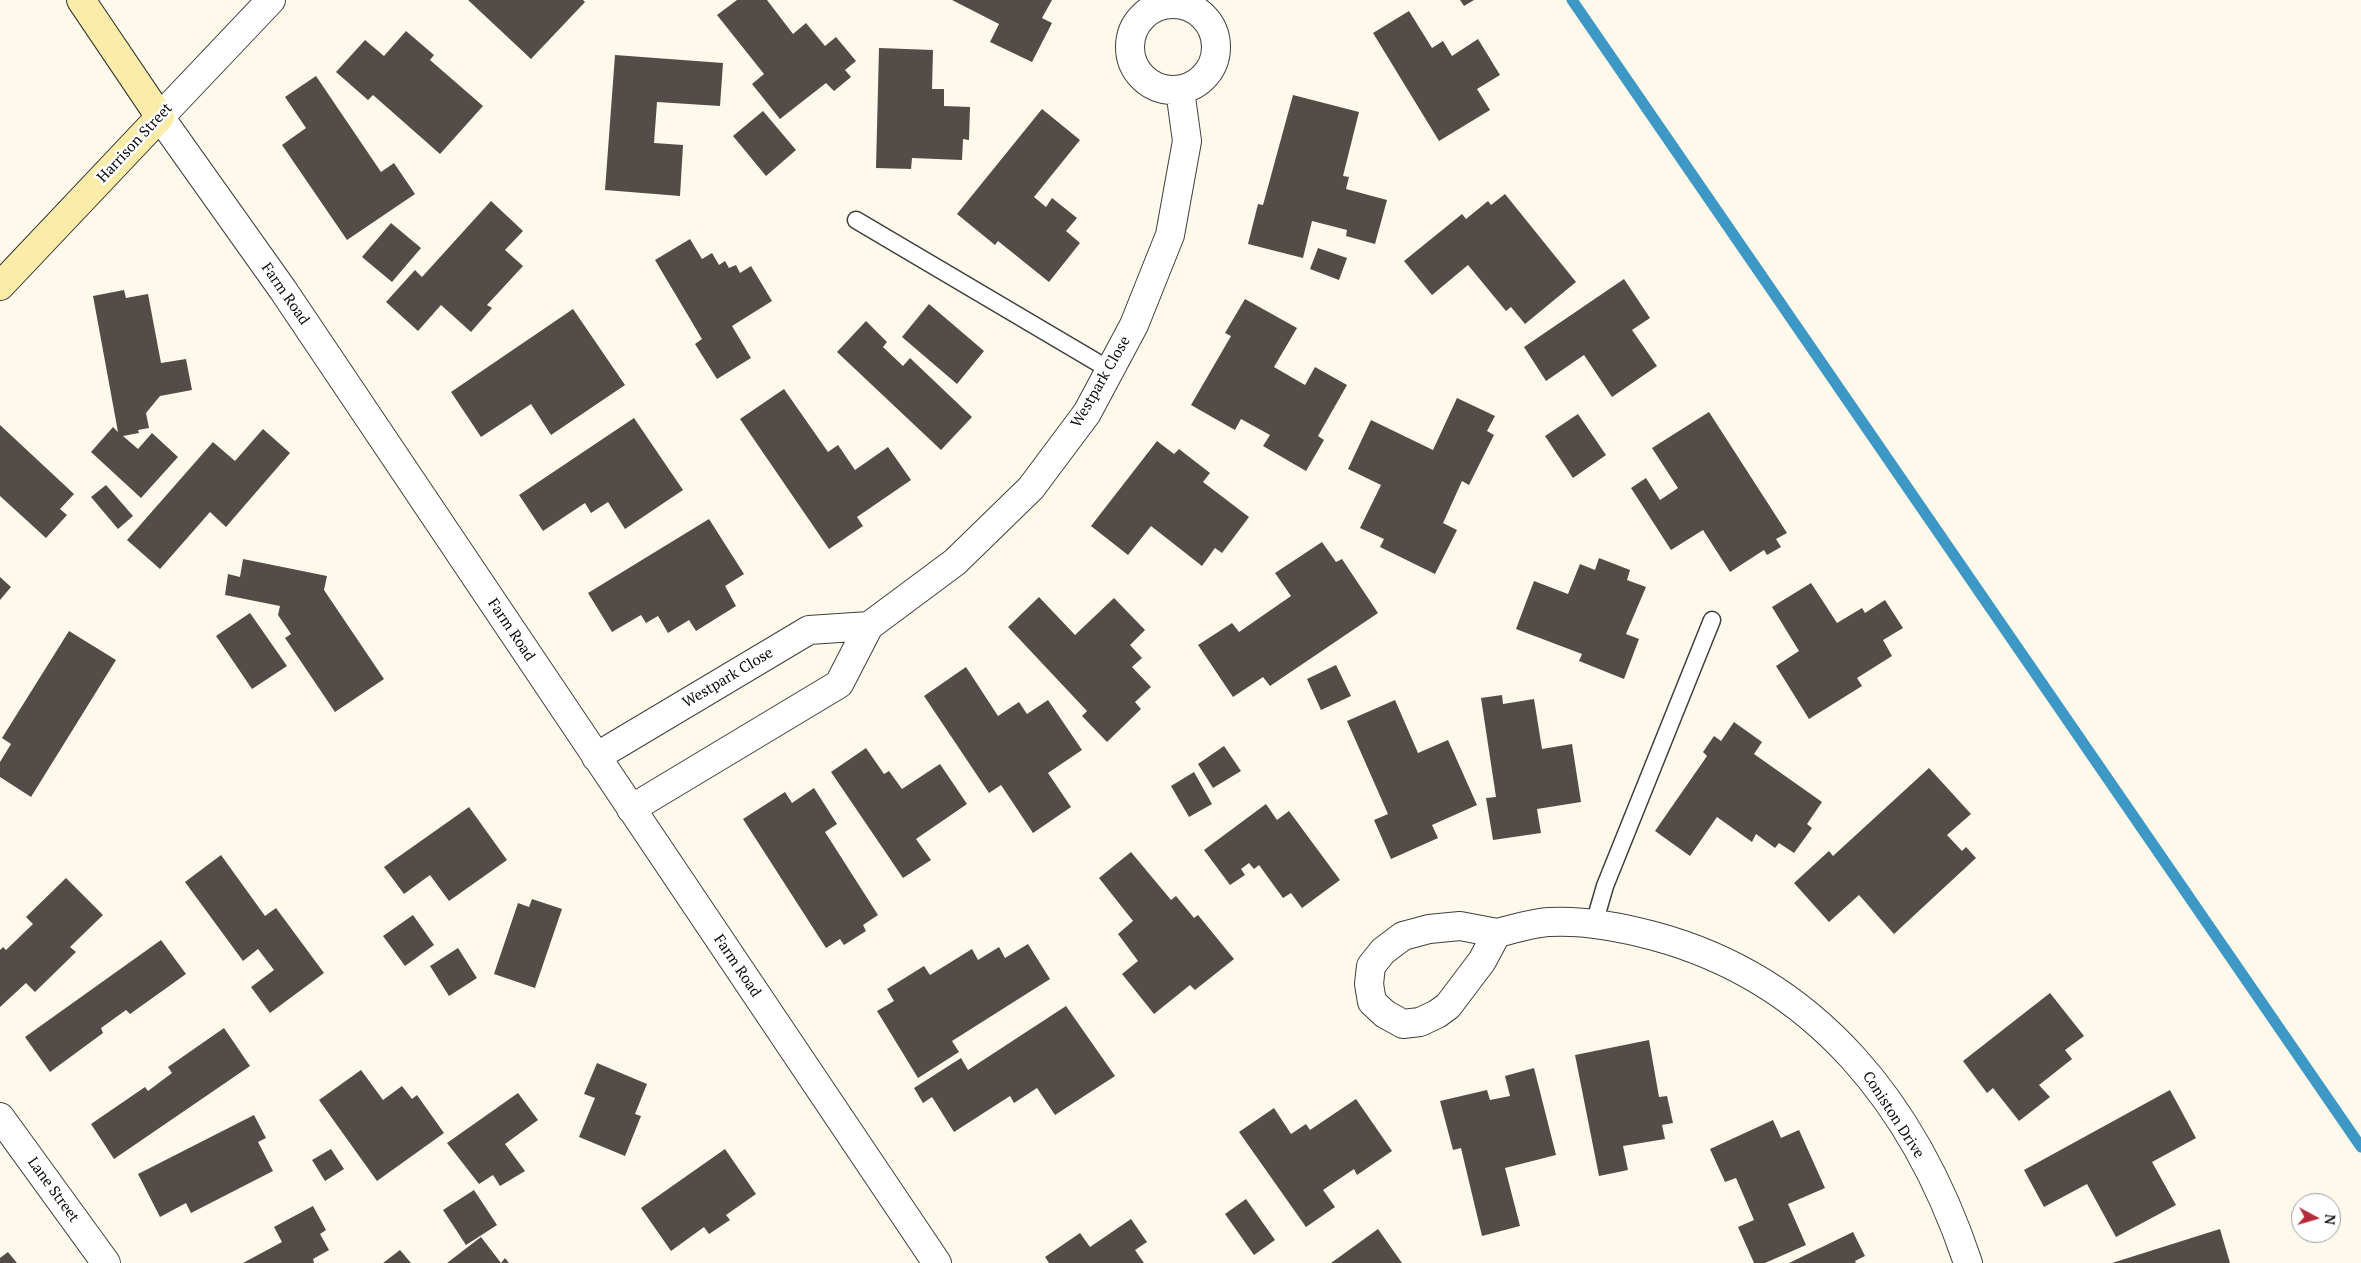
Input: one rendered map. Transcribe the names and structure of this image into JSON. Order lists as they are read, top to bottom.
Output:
{
  "streets": {
    "street": [
      "Harrison Street",
      "Farm Road",
      "Westpark Close",
      "Coniston Drive",
      "Lane Street"
    ]
  },
  "crossings": [
    ["Harrison Street", "Farm Road"],
    ["Farm Road", "Westpark Close"]
  ],
  "north": "right"
}
